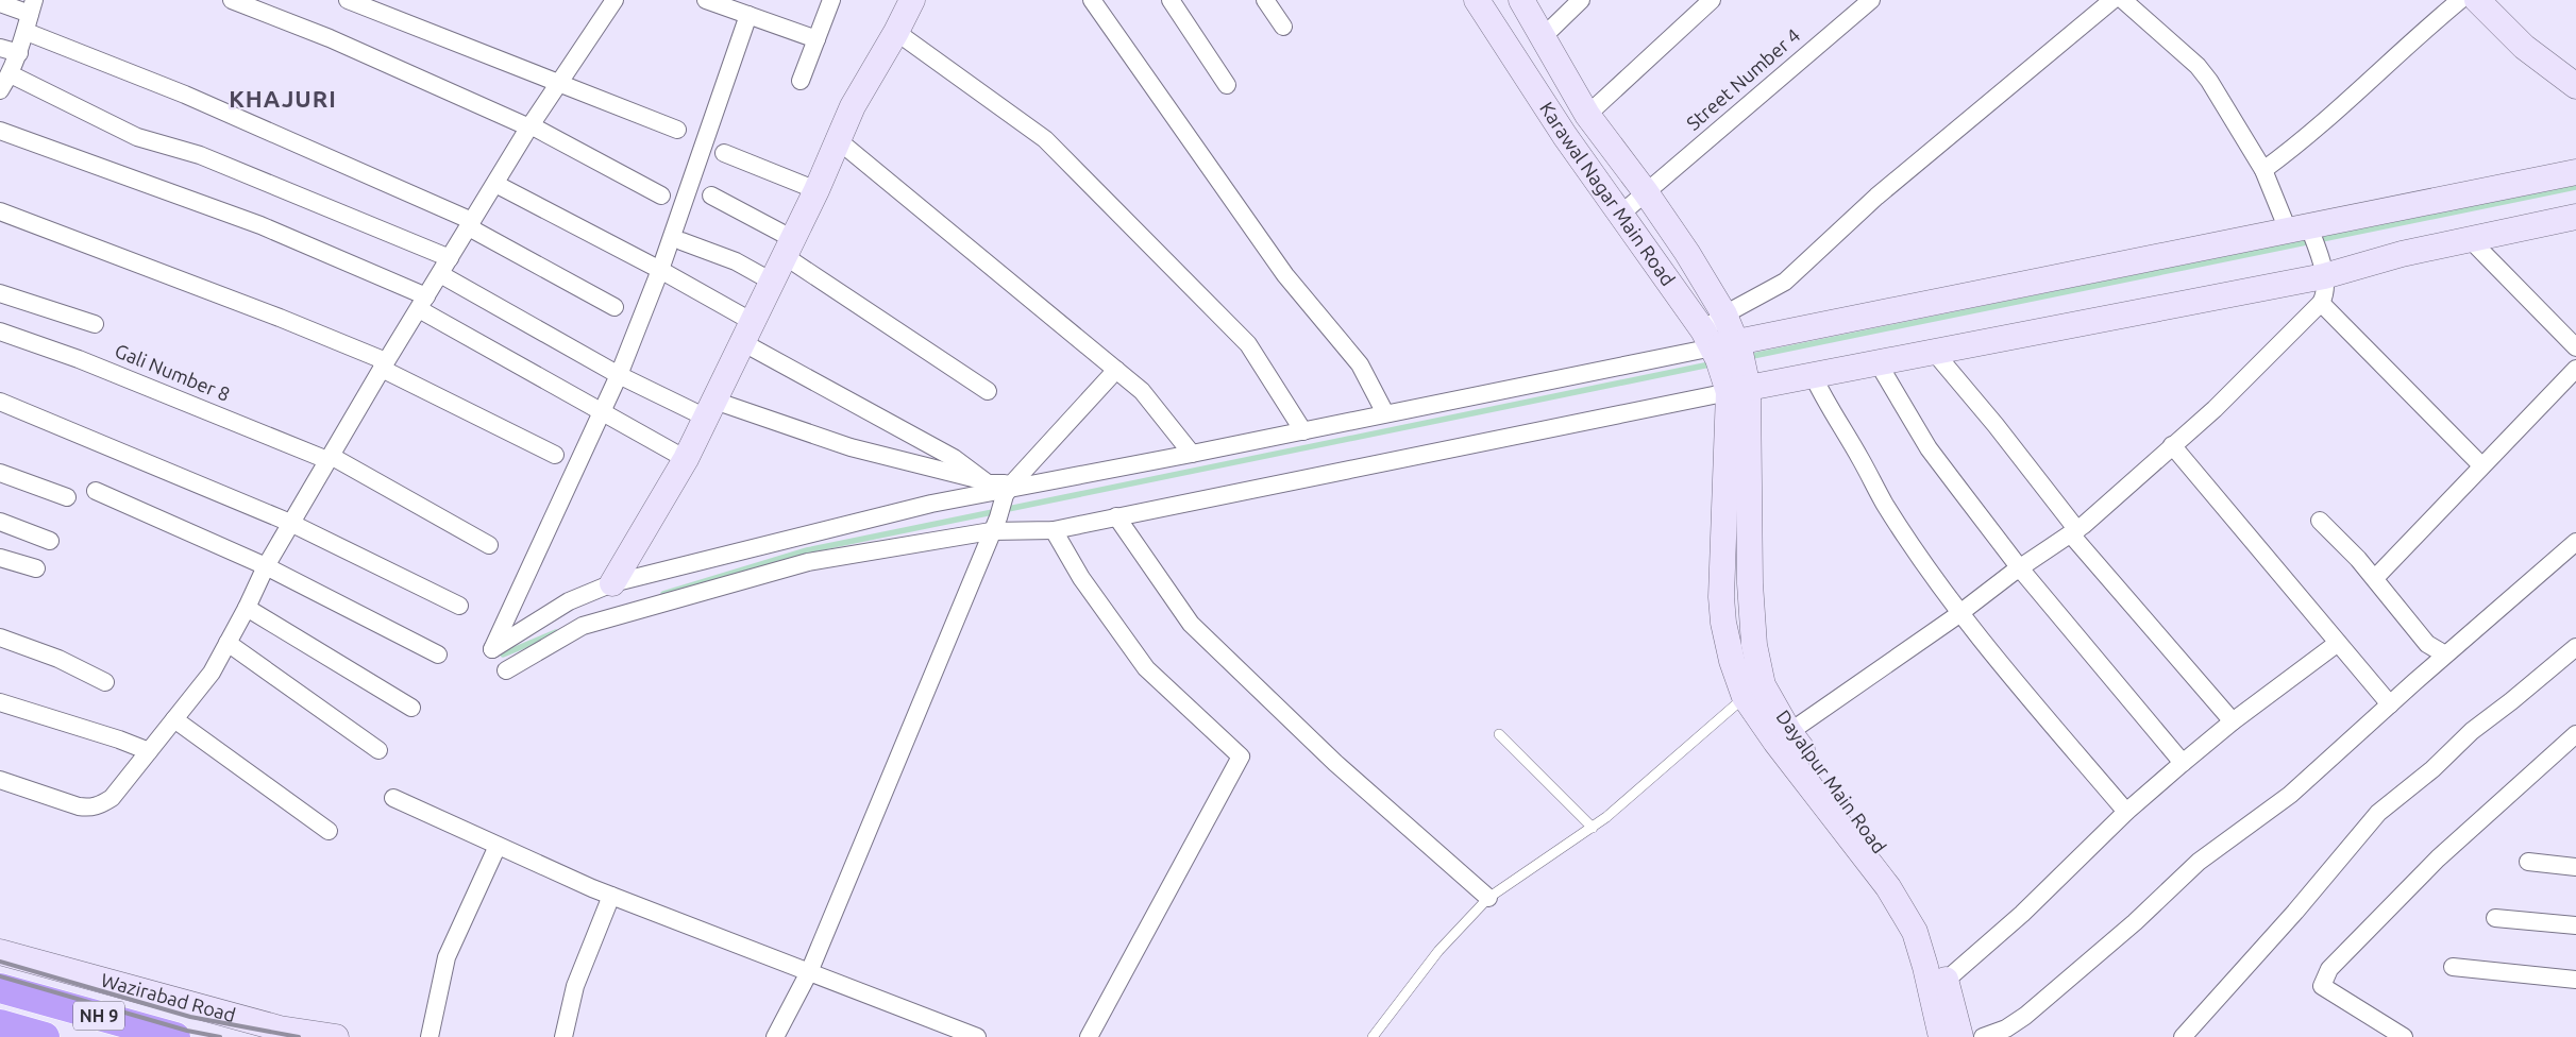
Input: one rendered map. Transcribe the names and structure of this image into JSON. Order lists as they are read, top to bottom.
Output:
{
  "streets": {
    "highway": ["Wazirabad Road", "NH 9"],
    "street": [
      "Street Number 4",
      "Karawal Nagar Main Road",
      "Gali Number 8",
      "Dayalpur Main Road"
    ]
  },
  "crossings": [
    ["Street Number 4", "Karawal Nagar Main Road"],
    ["Karawal Nagar Main Road", "Dayalpur Main Road"]
  ],
  "districts": ["KHAJURI"]
}
